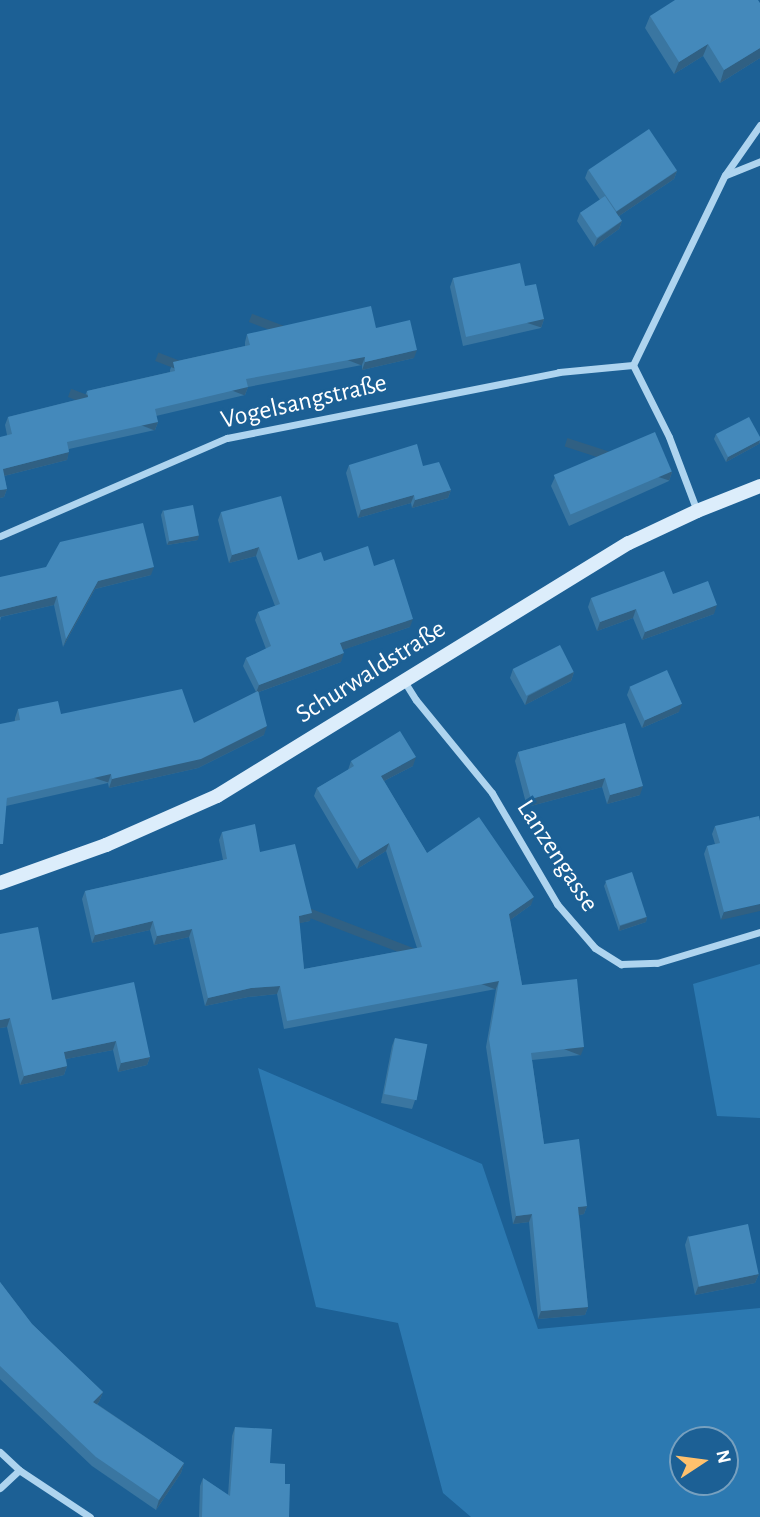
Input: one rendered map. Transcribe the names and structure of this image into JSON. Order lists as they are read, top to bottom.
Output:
{
  "streets": {
    "main road": ["Schurwaldstraße"],
    "street": ["Vogelsangstraße", "Lanzengasse"]
  },
  "crossings": [
    ["Schurwaldstraße", "Lanzengasse"]
  ],
  "north": "right"
}
